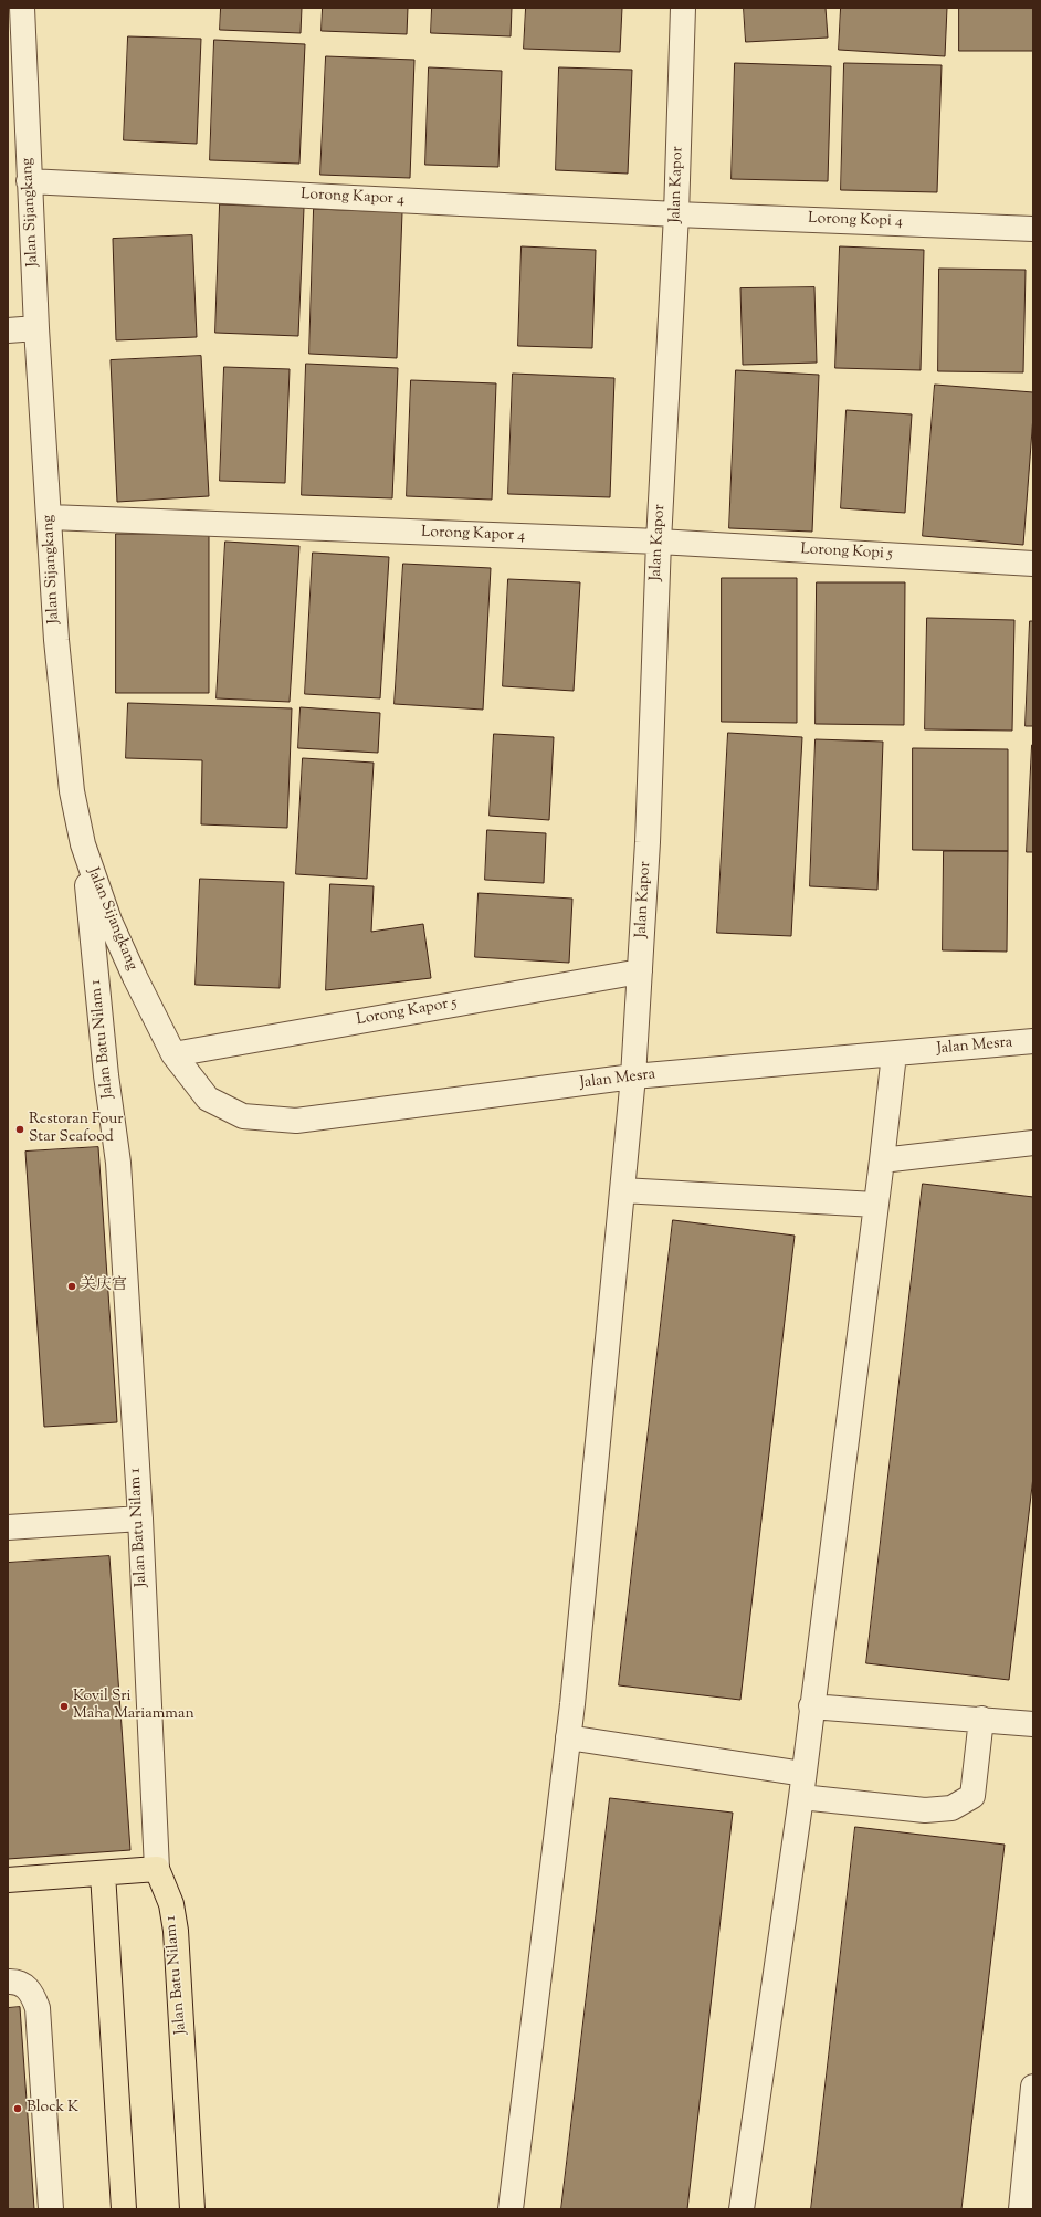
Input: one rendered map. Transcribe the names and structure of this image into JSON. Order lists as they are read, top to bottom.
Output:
{
  "streets": {
    "main road": ["Jalan Batu Nilam 1"],
    "street": [
      "Jalan Kapor",
      "Lorong Kapor 4",
      "Jalan Sijangkang",
      "Lorong Kopi 4",
      "Lorong Kopi 5",
      "Lorong Kapor 5",
      "Jalan Mesra"
    ]
  },
  "crossings": [
    ["Jalan Kapor", "Lorong Kapor 4"],
    ["Jalan Kapor", "Lorong Kopi 4"],
    ["Jalan Kapor", "Lorong Kopi 5"],
    ["Jalan Kapor", "Lorong Kapor 5"],
    ["Jalan Kapor", "Jalan Mesra"],
    ["Lorong Kapor 4", "Jalan Sijangkang"],
    ["Lorong Kapor 4", "Lorong Kopi 4"],
    ["Lorong Kapor 4", "Lorong Kopi 5"],
    ["Jalan Sijangkang", "Lorong Kapor 5"],
    ["Jalan Sijangkang", "Jalan Batu Nilam 1"],
    ["Jalan Sijangkang", "Jalan Mesra"]
  ],
  "places": [
    "Restoran Four Star Seafood",
    "关庆宫",
    "Kovil Sri Maha Mariamman",
    "Block K"
  ]
}
